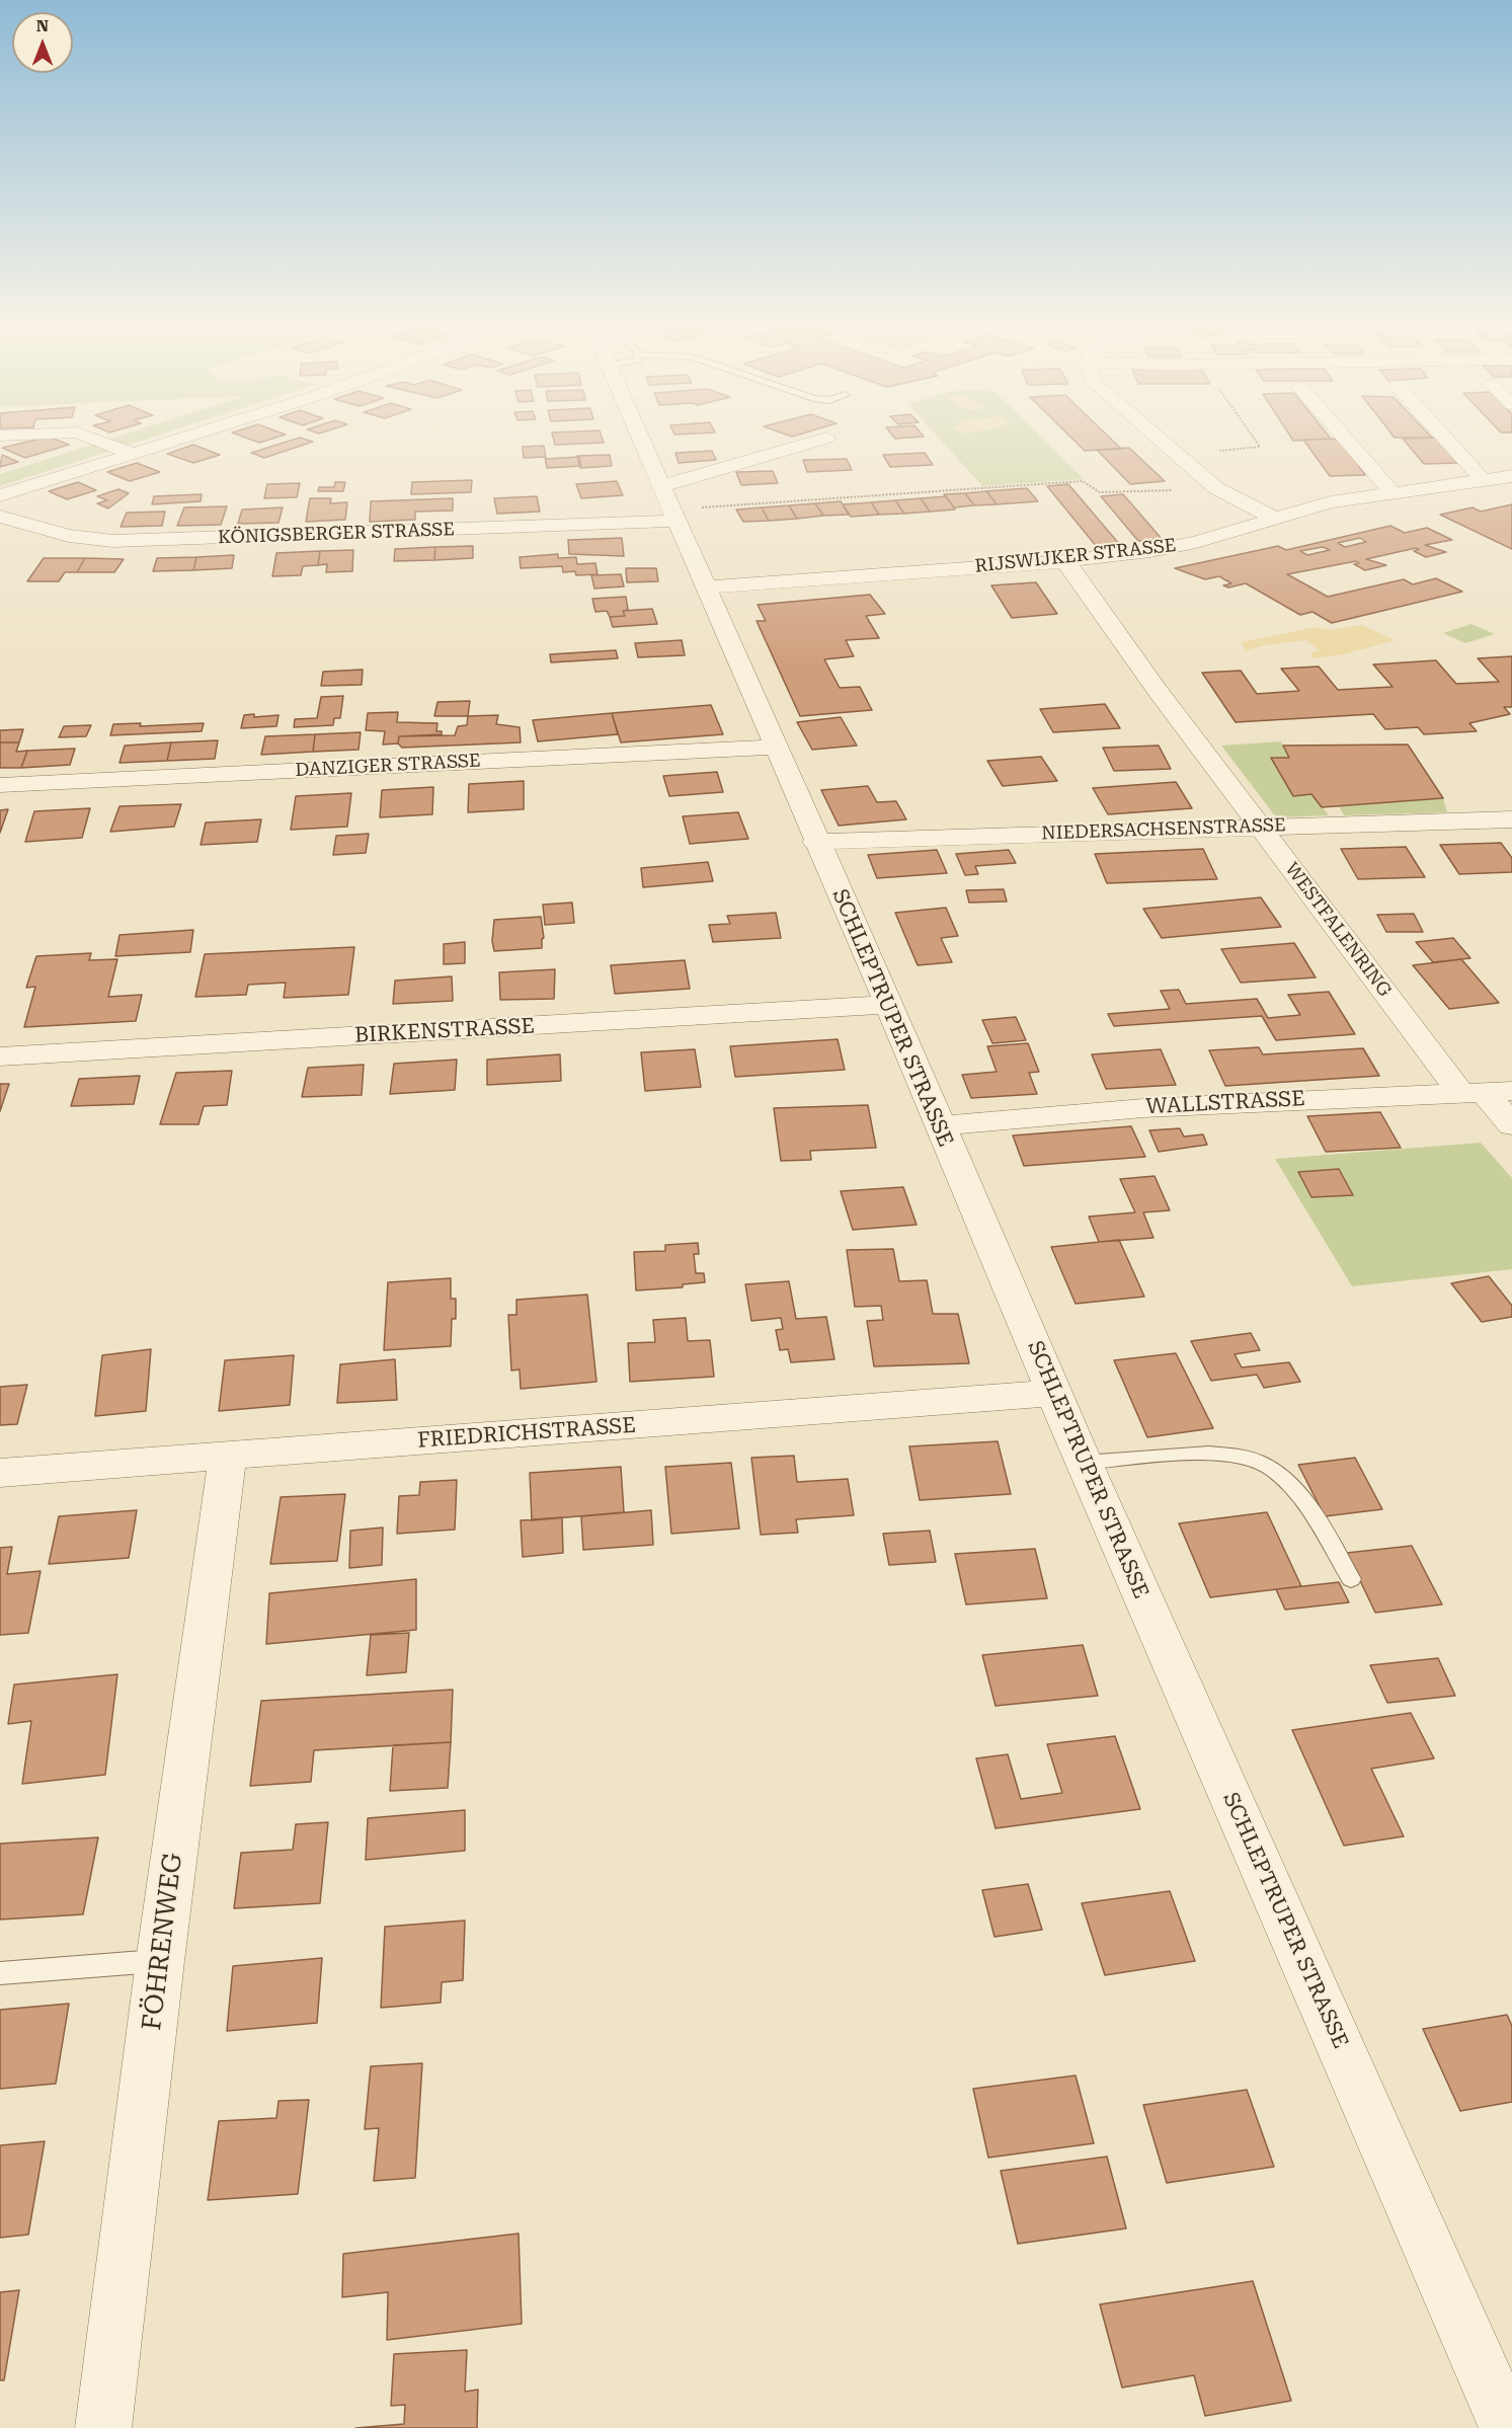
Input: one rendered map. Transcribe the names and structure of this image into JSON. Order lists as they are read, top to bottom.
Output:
{
  "streets": {
    "street": [
      "KÖNIGSBERGER STRASSE",
      "RIJSWIJKER STRASSE",
      "DANZIGER STRASSE",
      "NIEDERSACHSENSTRASSE",
      "WESTFALENRING",
      "SCHLEPTRUPER STRASSE",
      "BIRKENSTRASSE",
      "WALLSTRASSE",
      "FRIEDRICHSTRASSE",
      "FÖHRENWEG"
    ]
  },
  "crossings": [
    ["KÖNIGSBERGER STRASSE", "SCHLEPTRUPER STRASSE"],
    ["RIJSWIJKER STRASSE", "WESTFALENRING"],
    ["RIJSWIJKER STRASSE", "SCHLEPTRUPER STRASSE"],
    ["DANZIGER STRASSE", "SCHLEPTRUPER STRASSE"],
    ["NIEDERSACHSENSTRASSE", "WESTFALENRING"],
    ["NIEDERSACHSENSTRASSE", "SCHLEPTRUPER STRASSE"],
    ["WESTFALENRING", "WALLSTRASSE"],
    ["SCHLEPTRUPER STRASSE", "BIRKENSTRASSE"],
    ["SCHLEPTRUPER STRASSE", "WALLSTRASSE"],
    ["SCHLEPTRUPER STRASSE", "FRIEDRICHSTRASSE"],
    ["FRIEDRICHSTRASSE", "FÖHRENWEG"]
  ],
  "north": "top"
}
